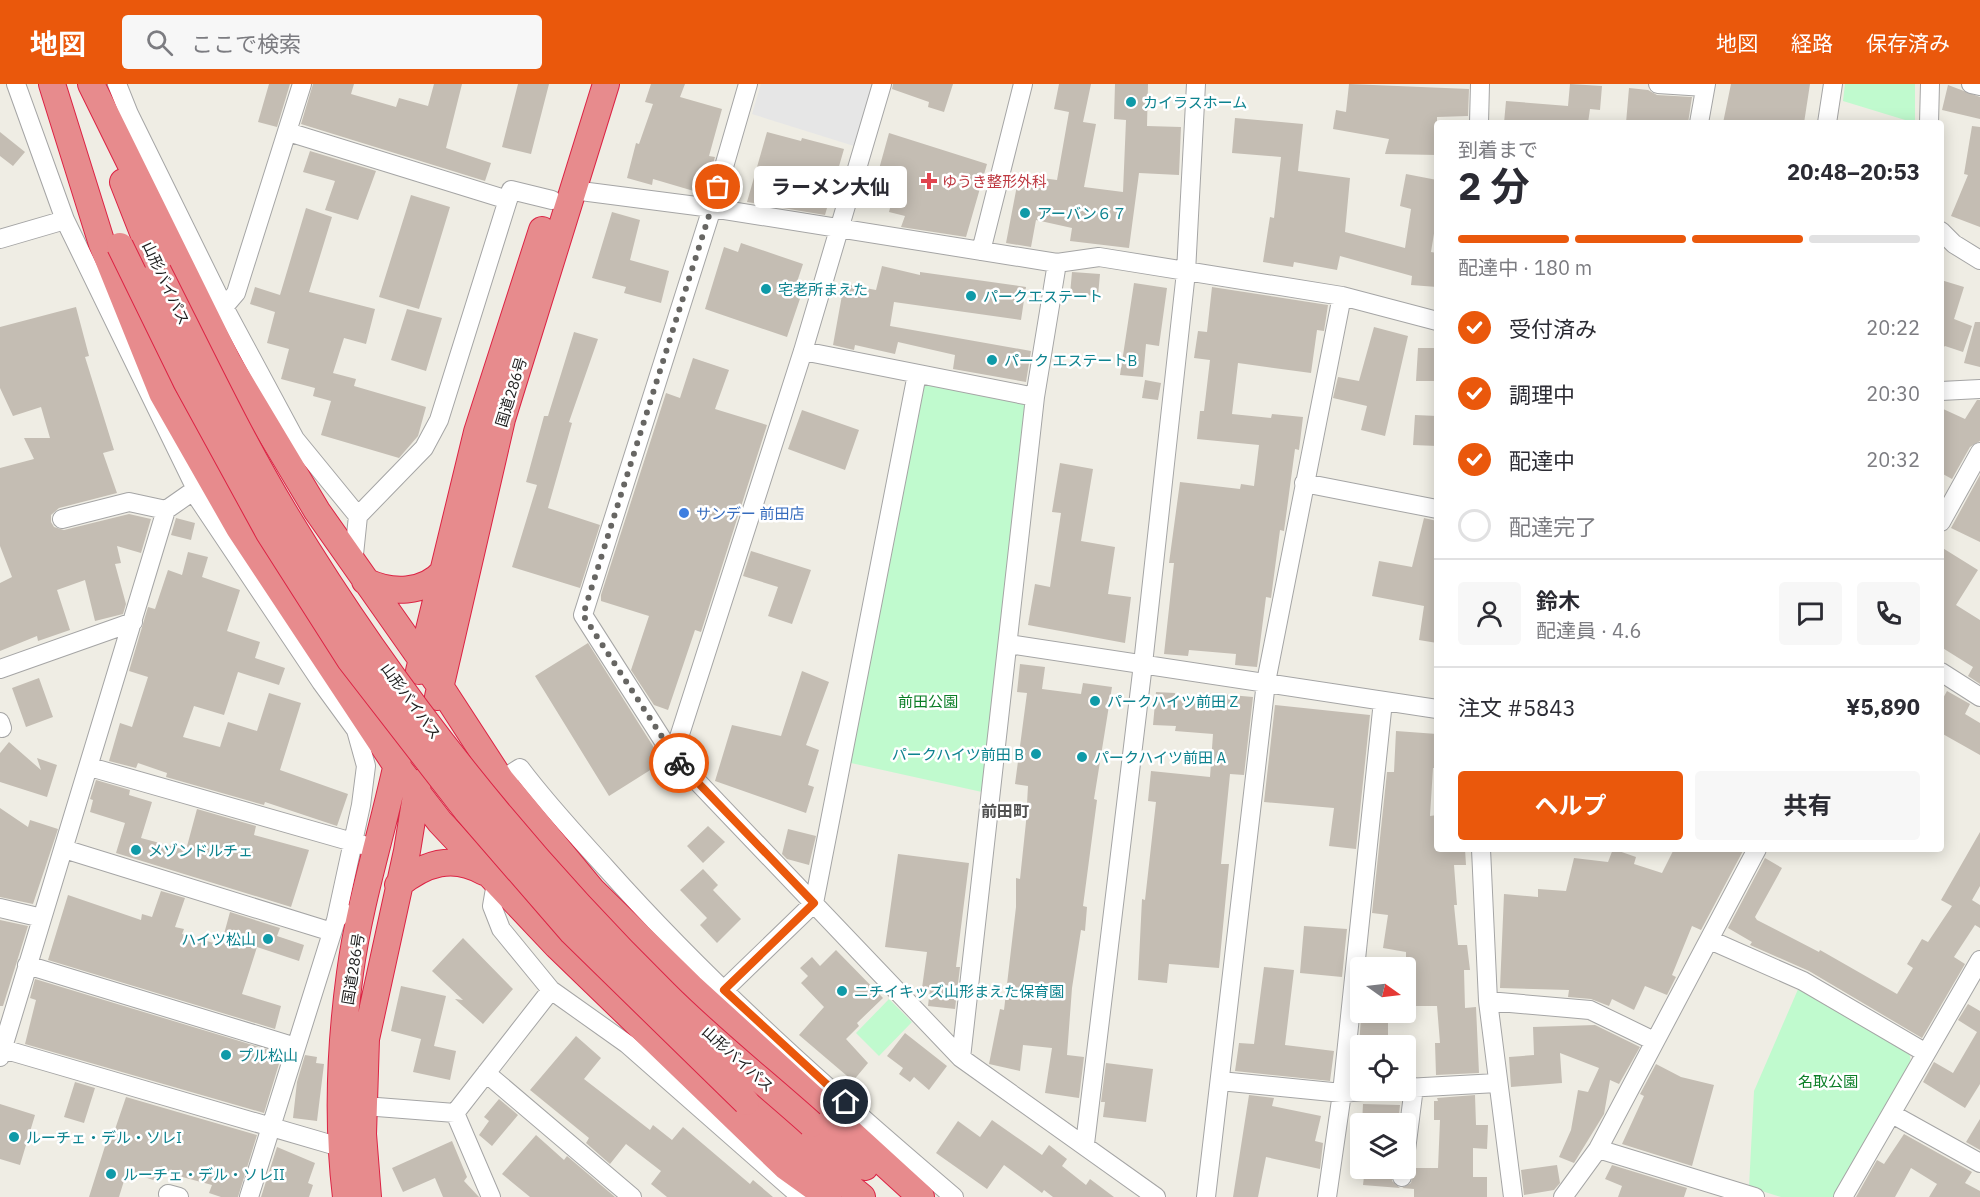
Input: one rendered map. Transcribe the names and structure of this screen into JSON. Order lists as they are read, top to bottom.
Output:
{
  "streets": {
    "highway": ["山形バイパス", "国道286号"]
  },
  "districts": ["前田町"],
  "parks": ["前田公園", "名取公園"],
  "places": {
    "other": [
      "カイラスホーム",
      "ラーメン大仙",
      "アーバン６７",
      "宅老所まえた",
      "パークエステート",
      "パーク エステートB",
      "サンデー 前田店",
      "パークハイツ前田 Z",
      "パークハイツ前田 B",
      "パークハイツ前田 A",
      "メゾンドルチェ",
      "ハイツ松山",
      "ニチイキッズ山形まえた保育園",
      "プル松山",
      "ルーチェ・デル・ソレI",
      "ルーチェ・デル・ソレII"
    ],
    "health": ["ゆうき整形外科"]
  },
  "north": "right",
  "page": {
    "header": "地図",
    "search": "ここで検索",
    "nav": ["地図", "経路", "保存済み"],
    "heading": ["2 分", "到着まで", "20:48–20:53"],
    "panel": [
      "鈴木",
      "配達員 · 4.6",
      "注文 #5843",
      "¥5,890"
    ],
    "bubble": "ラーメン大仙",
    "bar": "配達中 · 180 m",
    "list": [
      ["受付済み", "20:22"],
      ["調理中", "20:30"],
      ["配達中", "20:32"],
      "配達完了"
    ],
    "buttons": ["ヘルプ", "共有"]
  }
}
